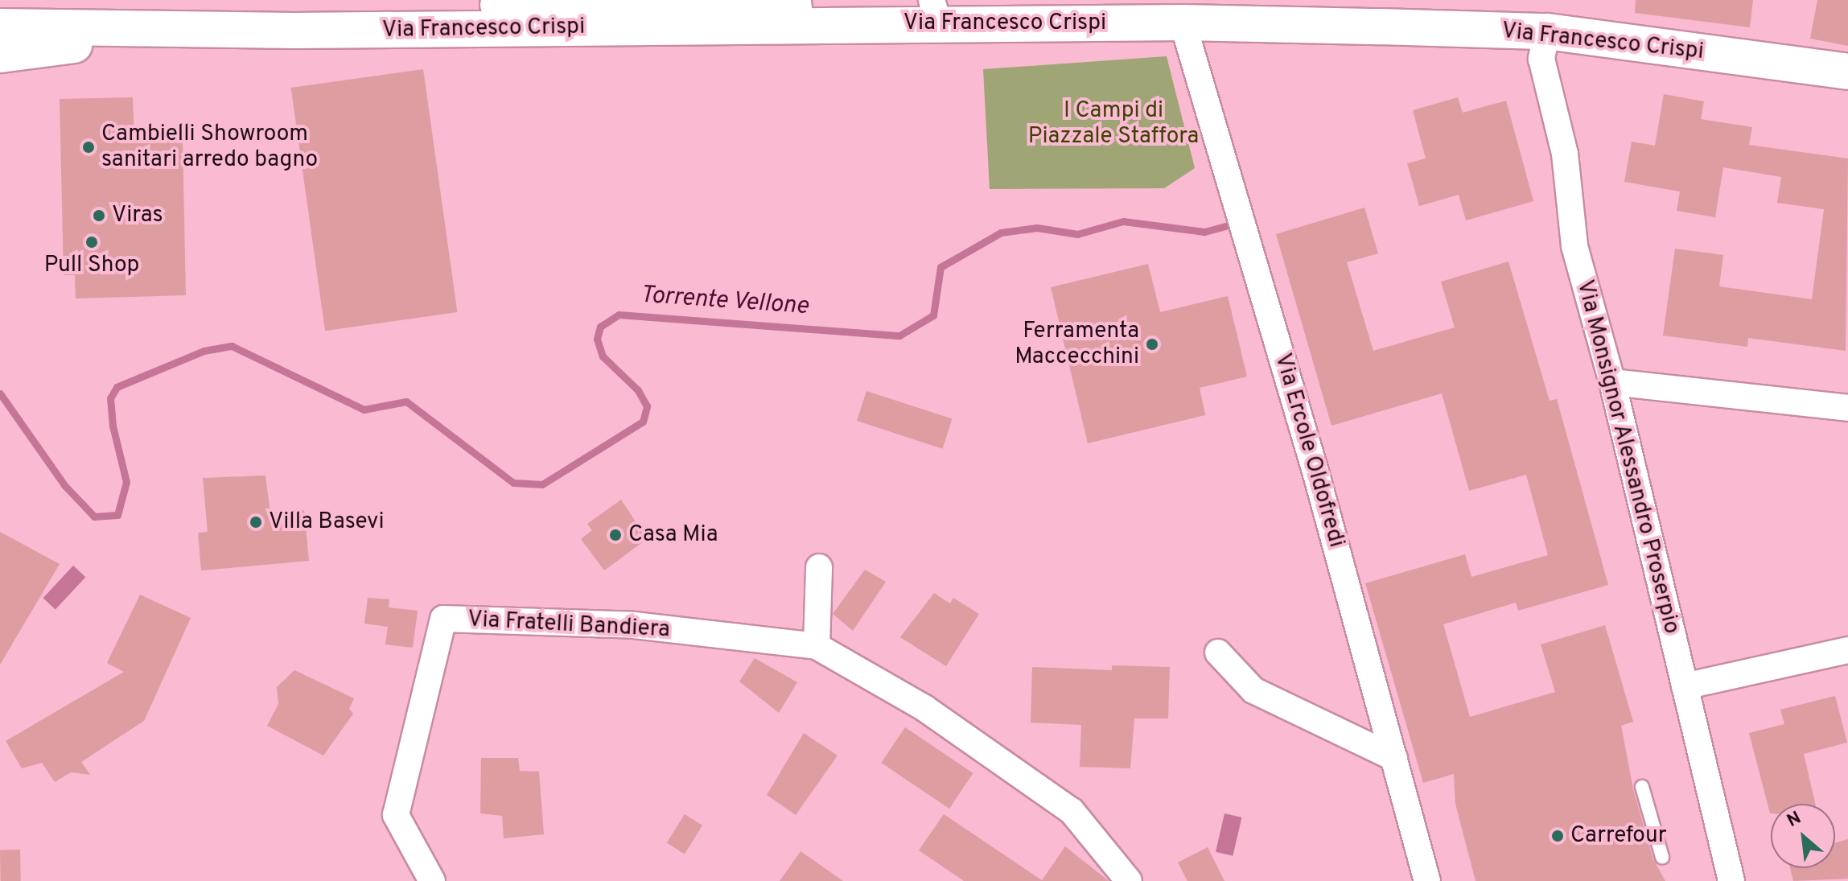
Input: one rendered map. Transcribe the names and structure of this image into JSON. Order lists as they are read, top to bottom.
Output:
{
  "streets": {
    "street": [
      "Via Francesco Crispi",
      "Via Ercole Oldofredi",
      "Via Monsignor Alessandro Proserpio",
      "Via Fratelli Bandiera"
    ]
  },
  "crossings": [
    ["Via Francesco Crispi", "Via Ercole Oldofredi"],
    ["Via Francesco Crispi", "Via Monsignor Alessandro Proserpio"]
  ],
  "water": ["Torrente Vellone"],
  "parks": ["I Campi di Piazzale Staffora"],
  "places": [
    "Cambielli Showroom sanitari arredo bagno",
    "Viras",
    "Pull Shop",
    "Ferramenta Maccecchini",
    "Villa Basevi",
    "Casa Mia",
    "Carrefour"
  ],
  "north": "top left"
}
